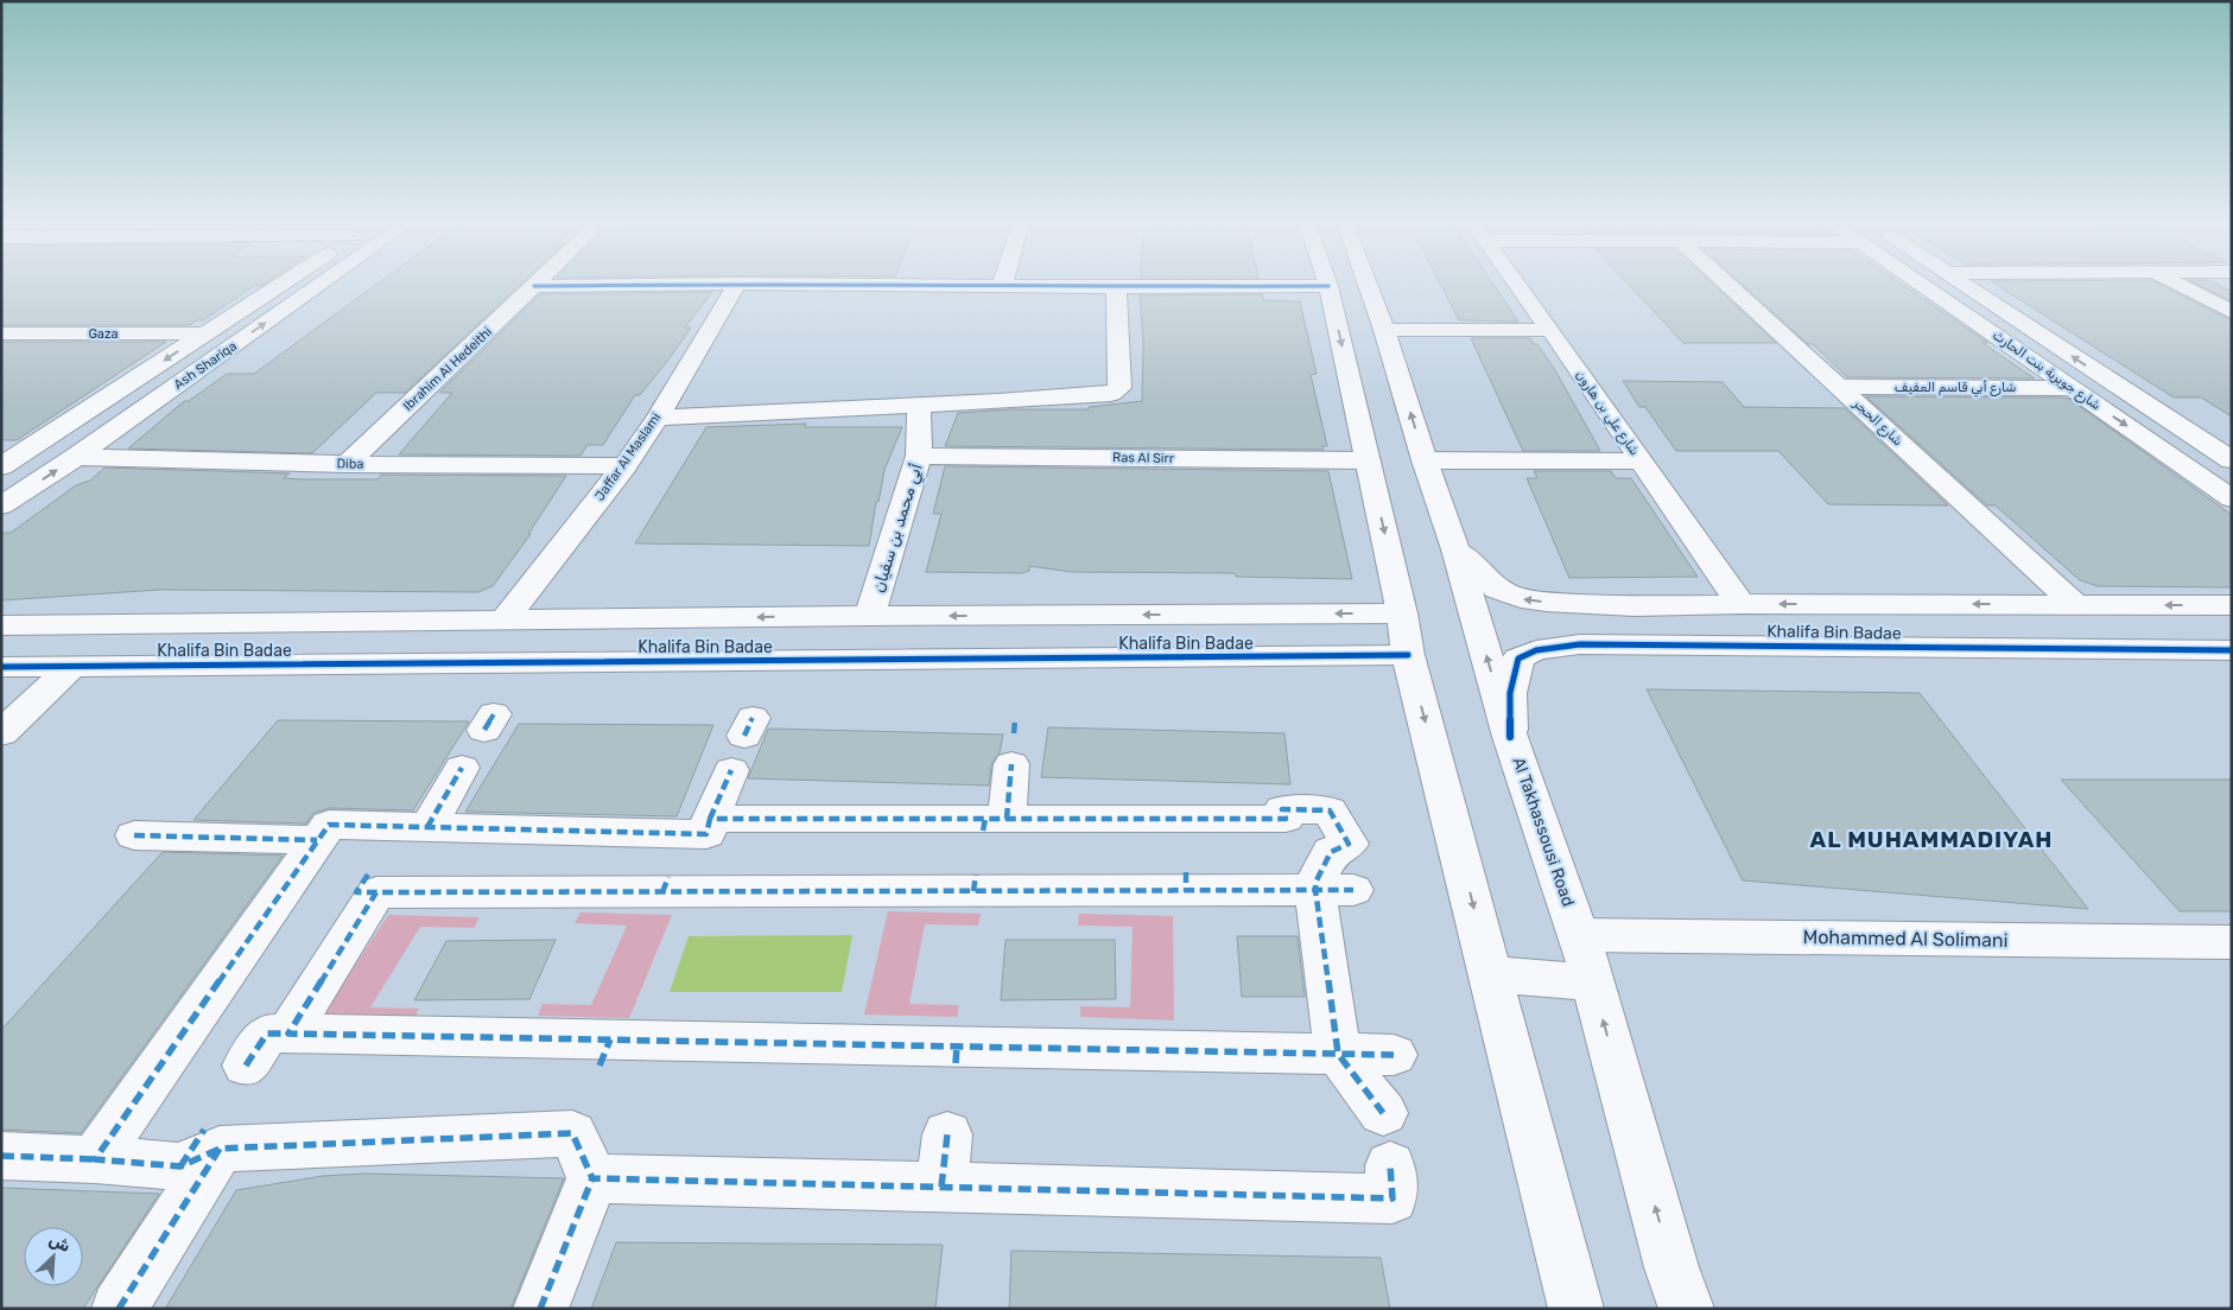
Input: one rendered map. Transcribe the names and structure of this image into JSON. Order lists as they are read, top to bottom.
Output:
{
  "streets": {
    "street": [
      "Gaza",
      "Ash Shariqa",
      "Ibrahim Al Hedeithi",
      "شارع جويرية بنت الحارث",
      "شارع أبي قاسم العفيف",
      "شارع علي بن هارون",
      "شارع الحجر",
      "Jaffar Al Maslami",
      "Ras Al Sirr",
      "Diba",
      "أبي محمد بن سفيان",
      "Khalifa Bin Badae",
      "Al Takhassousi Road",
      "Mohammed Al Solimani"
    ]
  },
  "crossings": [
    ["Gaza", "Ash Shariqa"],
    ["Ash Shariqa", "Diba"],
    ["Ibrahim Al Hedeithi", "Diba"],
    ["شارع جويرية بنت الحارث", "شارع أبي قاسم العفيف"],
    ["شارع أبي قاسم العفيف", "شارع الحجر"],
    ["شارع علي بن هارون", "Khalifa Bin Badae"],
    ["شارع الحجر", "Khalifa Bin Badae"],
    ["Jaffar Al Maslami", "Diba"],
    ["Jaffar Al Maslami", "Khalifa Bin Badae"],
    ["Ras Al Sirr", "أبي محمد بن سفيان"],
    ["أبي محمد بن سفيان", "Khalifa Bin Badae"],
    ["Khalifa Bin Badae", "Al Takhassousi Road"],
    ["Al Takhassousi Road", "Mohammed Al Solimani"]
  ],
  "districts": ["AL MUHAMMADIYAH"],
  "north": "top right"
}
